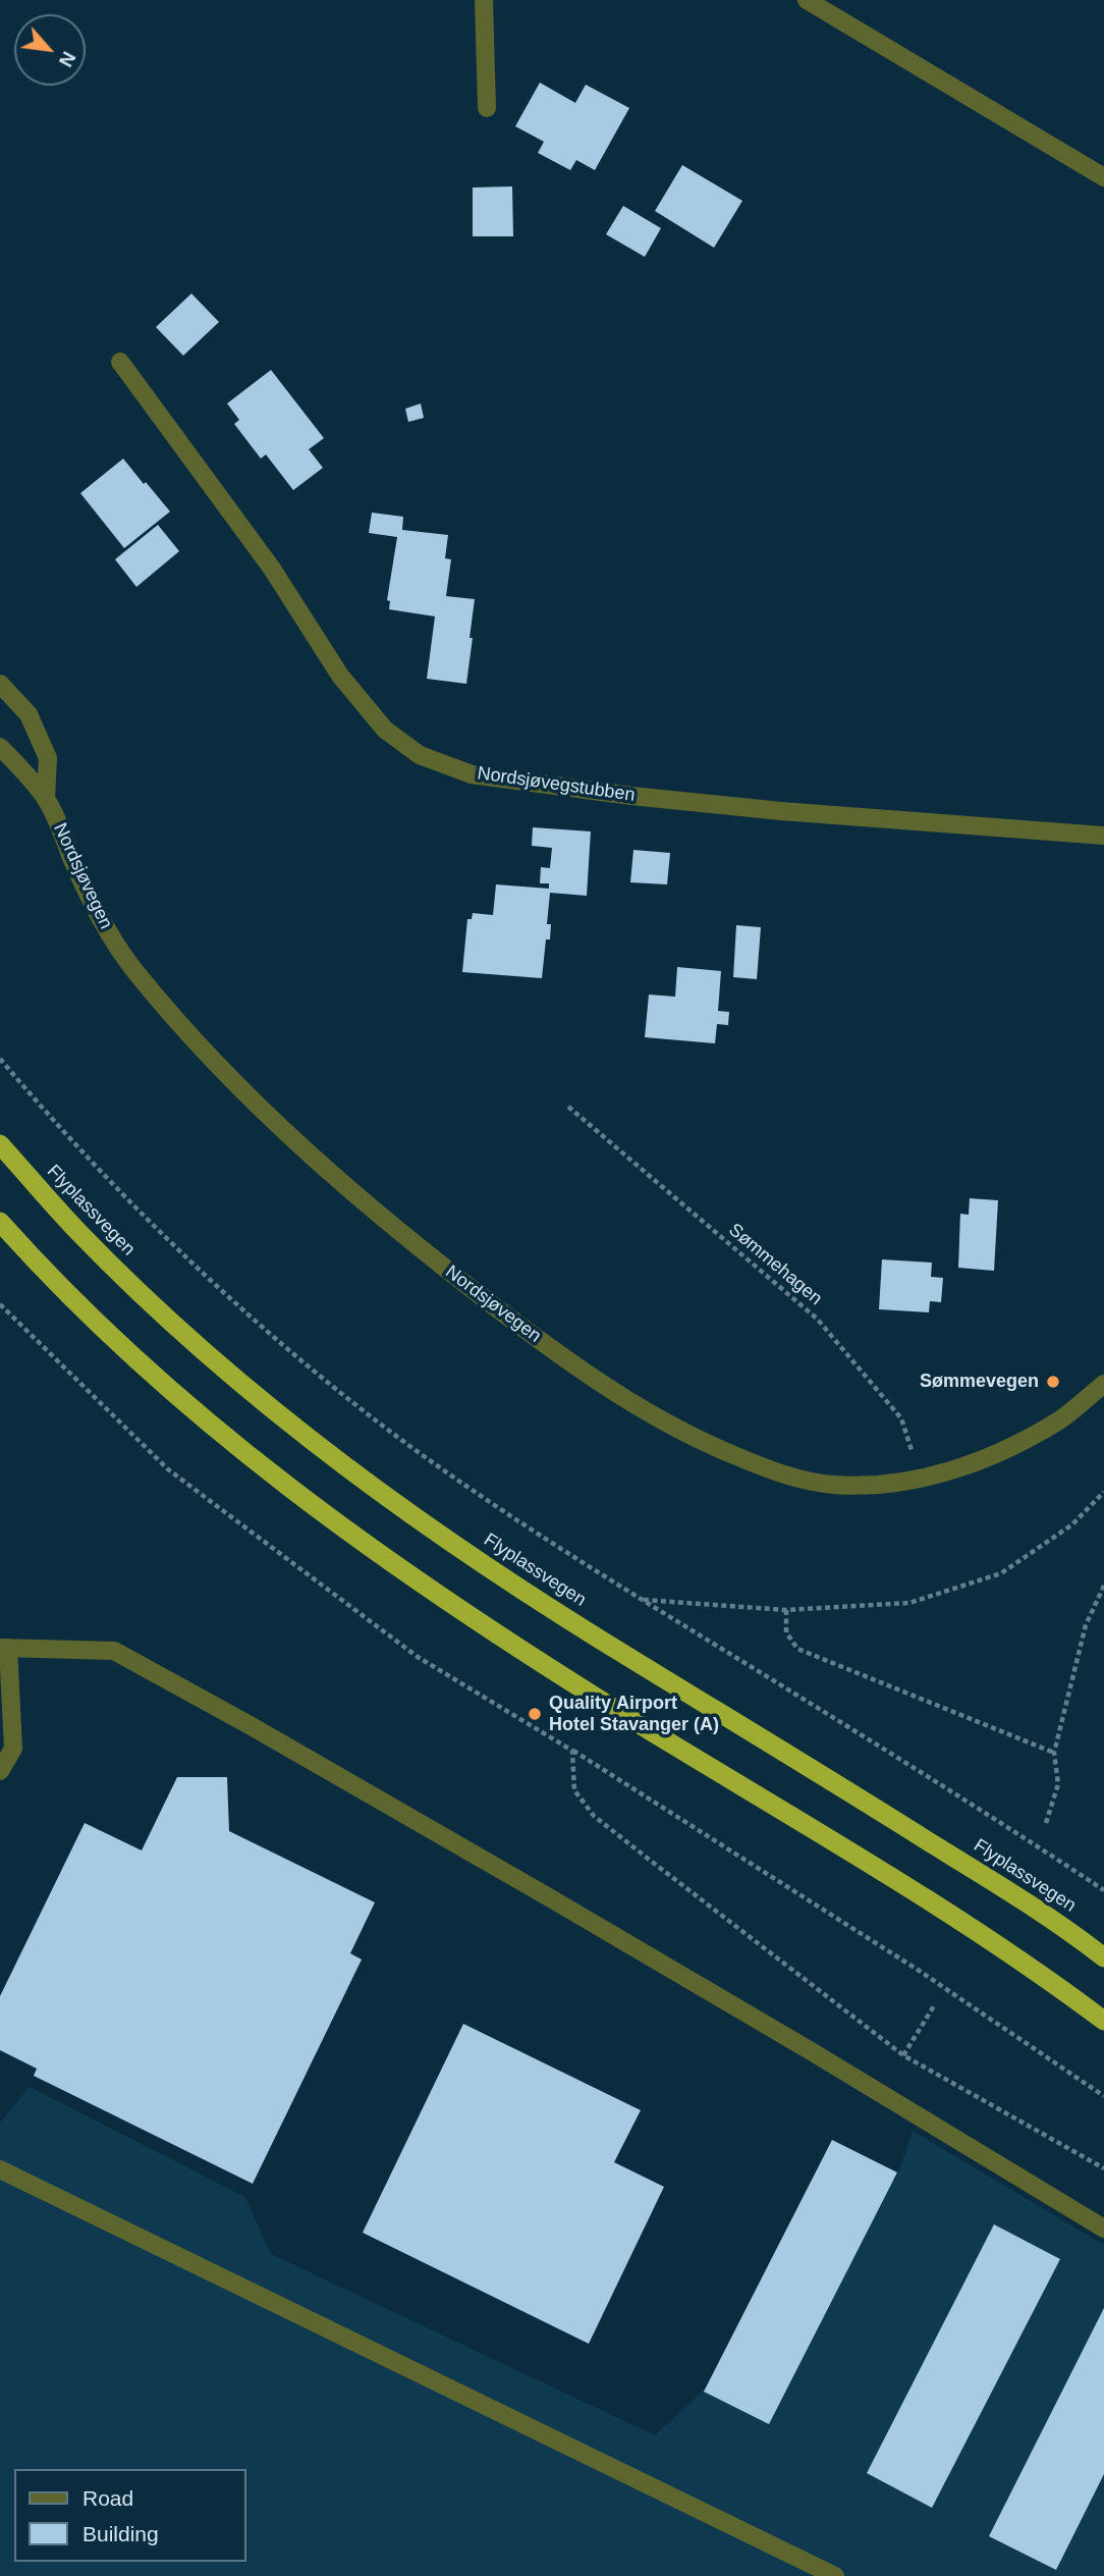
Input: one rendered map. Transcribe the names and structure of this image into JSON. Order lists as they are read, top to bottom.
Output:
{
  "streets": {
    "highway": ["Flyplassvegen"],
    "street": ["Nordsjøvegstubben", "Nordsjøvegen"],
    "path": ["Sømmehagen"]
  },
  "crossings": [
    ["Nordsjøvegen", "Sømmehagen"]
  ],
  "places": ["Sømmevegen", "Quality Airport Hotel Stavanger (A)"],
  "legend": ["Road", "Building"],
  "north": "bottom right"
}
